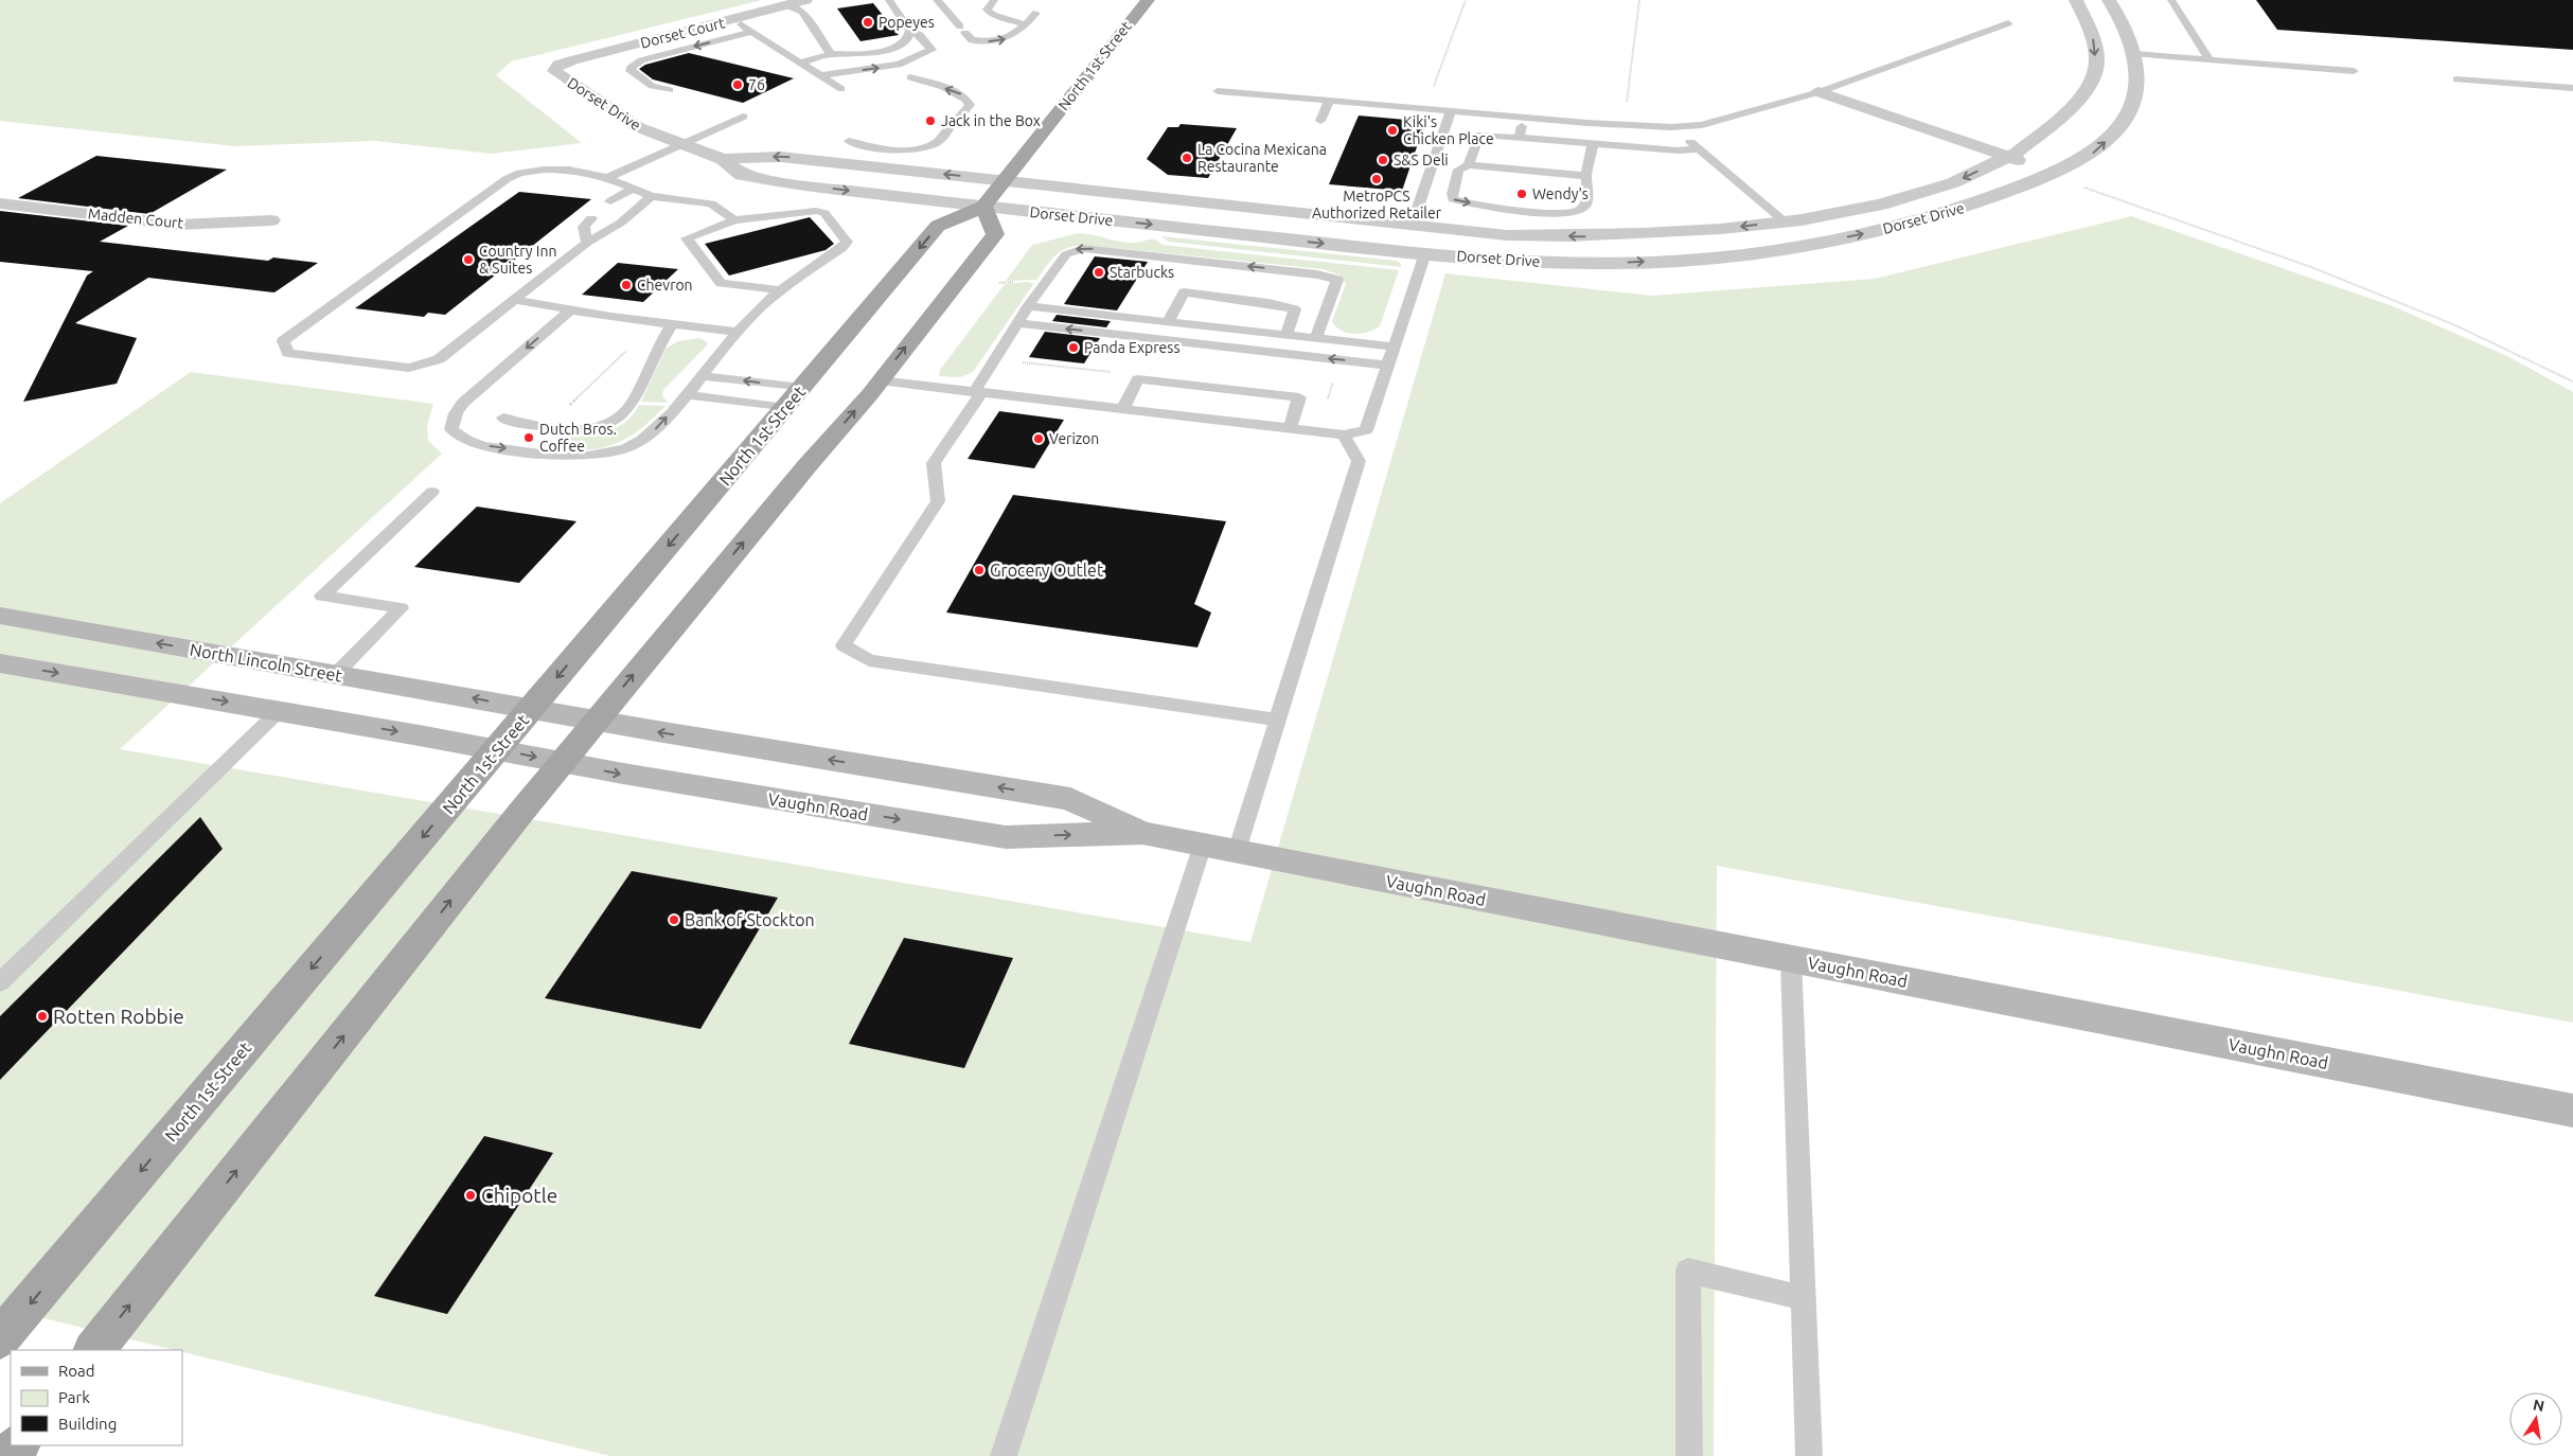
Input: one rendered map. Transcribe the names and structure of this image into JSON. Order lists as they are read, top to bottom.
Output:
{
  "streets": {
    "main road": ["North 1st Street"],
    "street": [
      "Dorset Court",
      "Dorset Drive",
      "Madden Court",
      "North Lincoln Street",
      "Vaughn Road"
    ]
  },
  "crossings": [
    ["Dorset Court", "Dorset Drive"],
    ["North 1st Street", "Dorset Drive"],
    ["North 1st Street", "North Lincoln Street"],
    ["North 1st Street", "Vaughn Road"],
    ["North Lincoln Street", "Vaughn Road"]
  ],
  "places": [
    "Popeyes",
    "76",
    "Jack in the Box",
    "Kiki's Chicken Place",
    "La Cocina Mexicana Restaurante",
    "S&S Deli",
    "MetroPCS Authorized Retailer",
    "Wendy's",
    "Country Inn & Suites",
    "Starbucks",
    "Chevron",
    "Panda Express",
    "Dutch Bros. Coffee",
    "Verizon",
    "Grocery Outlet",
    "Bank of Stockton",
    "Rotten Robbie",
    "Chipotle"
  ],
  "legend": ["Road", "Park", "Building"],
  "north": "top"
}
